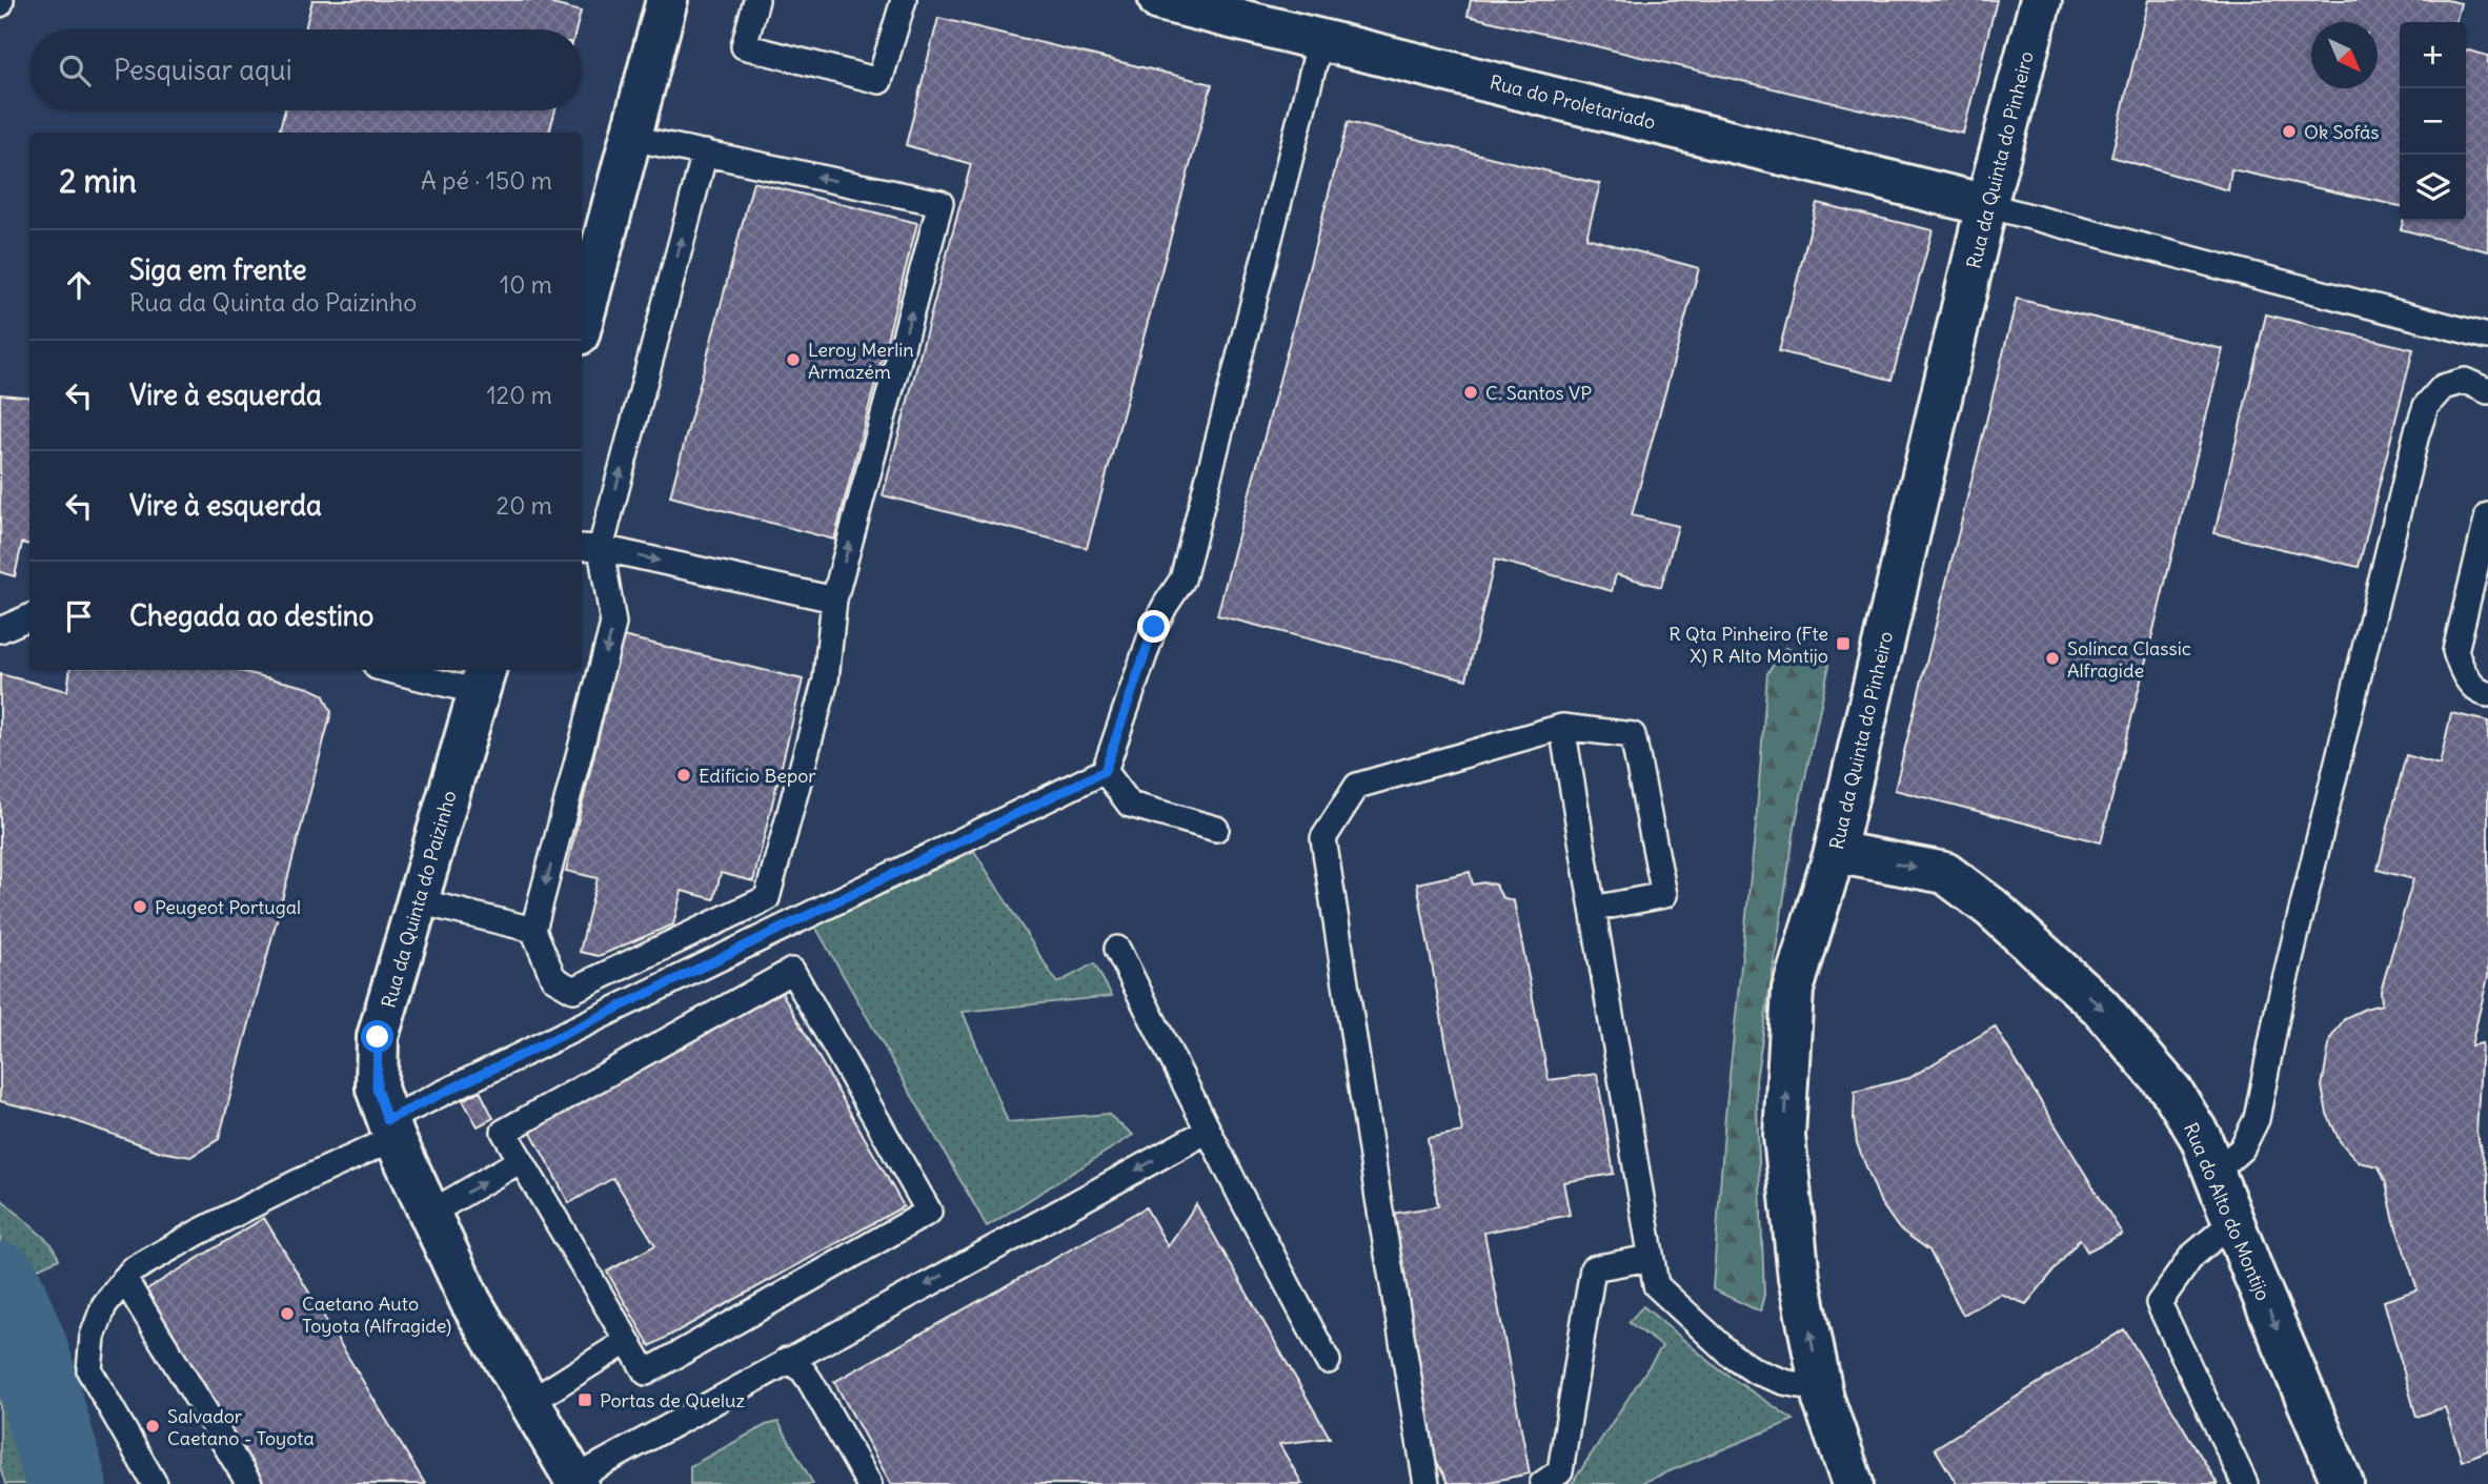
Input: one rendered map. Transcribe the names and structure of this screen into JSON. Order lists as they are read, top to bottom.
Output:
{
  "streets": {
    "street": [
      "Rua do Proletariado",
      "Rua da Quinta do Pinheiro",
      "Rua da Quinta do Paizinho",
      "Rua do Alto do Montijo"
    ]
  },
  "crossings": [
    ["Rua do Proletariado", "Rua da Quinta do Pinheiro"],
    ["Rua da Quinta do Pinheiro", "Rua do Alto do Montijo"]
  ],
  "one_way": ["Rua da Quinta do Pinheiro", "Rua do Alto do Montijo"],
  "places": {
    "other": [
      "Ok Sofás",
      "Leroy Merlin Armazém",
      "C. Santos VP",
      "Solinca Classic Alfragide",
      "Edifício Bepor",
      "Peugeot Portugal",
      "Caetano Auto Toyota (Alfragide)",
      "Salvador Caetano - Toyota"
    ],
    "transit": ["R Qta Pinheiro (Fte X) R Alto Montijo", "Portas de Queluz"]
  },
  "north": "bottom right",
  "page": {
    "map_buttons": ["+", "−"],
    "search": "Pesquisar aqui",
    "heading": ["2 min", "A pé · 150 m"],
    "list": [
      ["Siga em frente", "Rua da Quinta do Paizinho", "10 m"],
      ["Vire à esquerda", "120 m"],
      ["Vire à esquerda", "20 m"],
      "Chegada ao destino"
    ]
  }
}
